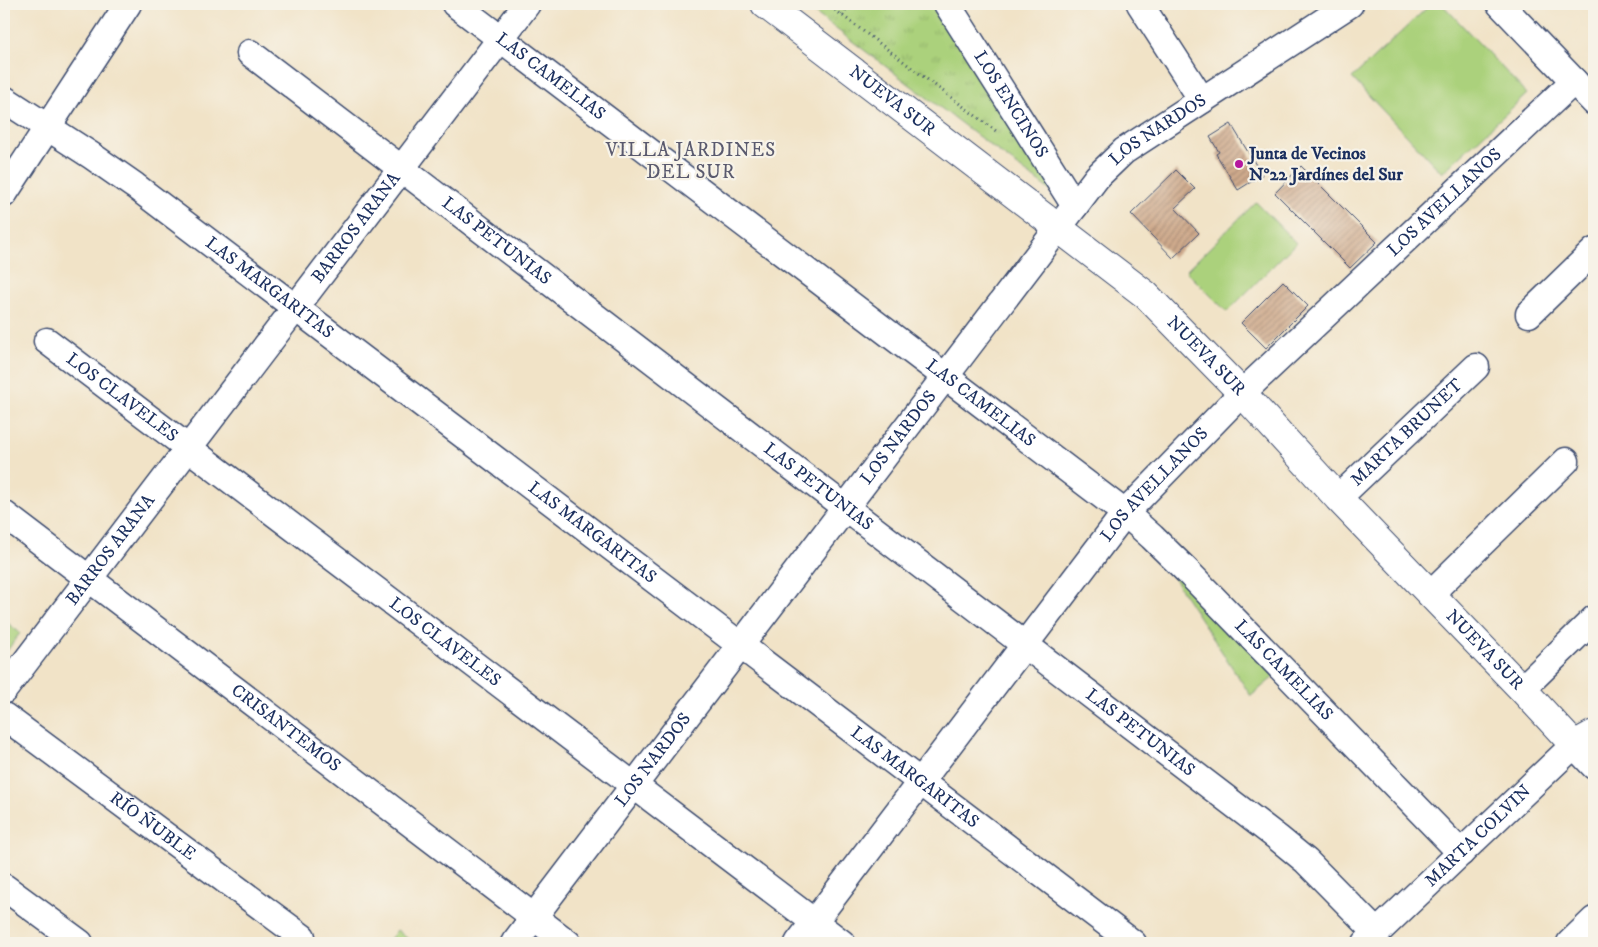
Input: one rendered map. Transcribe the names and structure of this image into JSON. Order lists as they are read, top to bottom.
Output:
{
  "streets": {
    "street": [
      "LAS CAMELIAS",
      "NUEVA SUR",
      "LOS ENCINOS",
      "LOS NARDOS",
      "LOS AVELLANOS",
      "BARROS ARANA",
      "LAS PETUNIAS",
      "LAS MARGARITAS",
      "LOS CLAVELES",
      "MARTA BRUNET",
      "CRISANTEMOS",
      "RÍO ÑUBLE",
      "MARTA COLVIN"
    ]
  },
  "crossings": [
    ["LAS CAMELIAS", "LOS NARDOS"],
    ["LAS CAMELIAS", "LOS AVELLANOS"],
    ["LAS CAMELIAS", "BARROS ARANA"],
    ["LAS CAMELIAS", "MARTA COLVIN"],
    ["NUEVA SUR", "LOS NARDOS"],
    ["NUEVA SUR", "LOS AVELLANOS"],
    ["NUEVA SUR", "MARTA BRUNET"],
    ["NUEVA SUR", "MARTA COLVIN"],
    ["LOS ENCINOS", "LOS NARDOS"],
    ["LOS NARDOS", "LAS PETUNIAS"],
    ["LOS NARDOS", "LAS MARGARITAS"],
    ["LOS NARDOS", "LOS CLAVELES"],
    ["LOS NARDOS", "CRISANTEMOS"],
    ["LOS AVELLANOS", "LAS PETUNIAS"],
    ["LOS AVELLANOS", "LAS MARGARITAS"],
    ["LOS AVELLANOS", "LOS CLAVELES"],
    ["BARROS ARANA", "LAS PETUNIAS"],
    ["BARROS ARANA", "LAS MARGARITAS"],
    ["BARROS ARANA", "LOS CLAVELES"],
    ["BARROS ARANA", "CRISANTEMOS"],
    ["LAS PETUNIAS", "MARTA COLVIN"]
  ],
  "districts": ["VILLA JARDINES DEL SUR"],
  "places": ["Junta de Vecinos N°22 Jardínes del Sur"]
}
